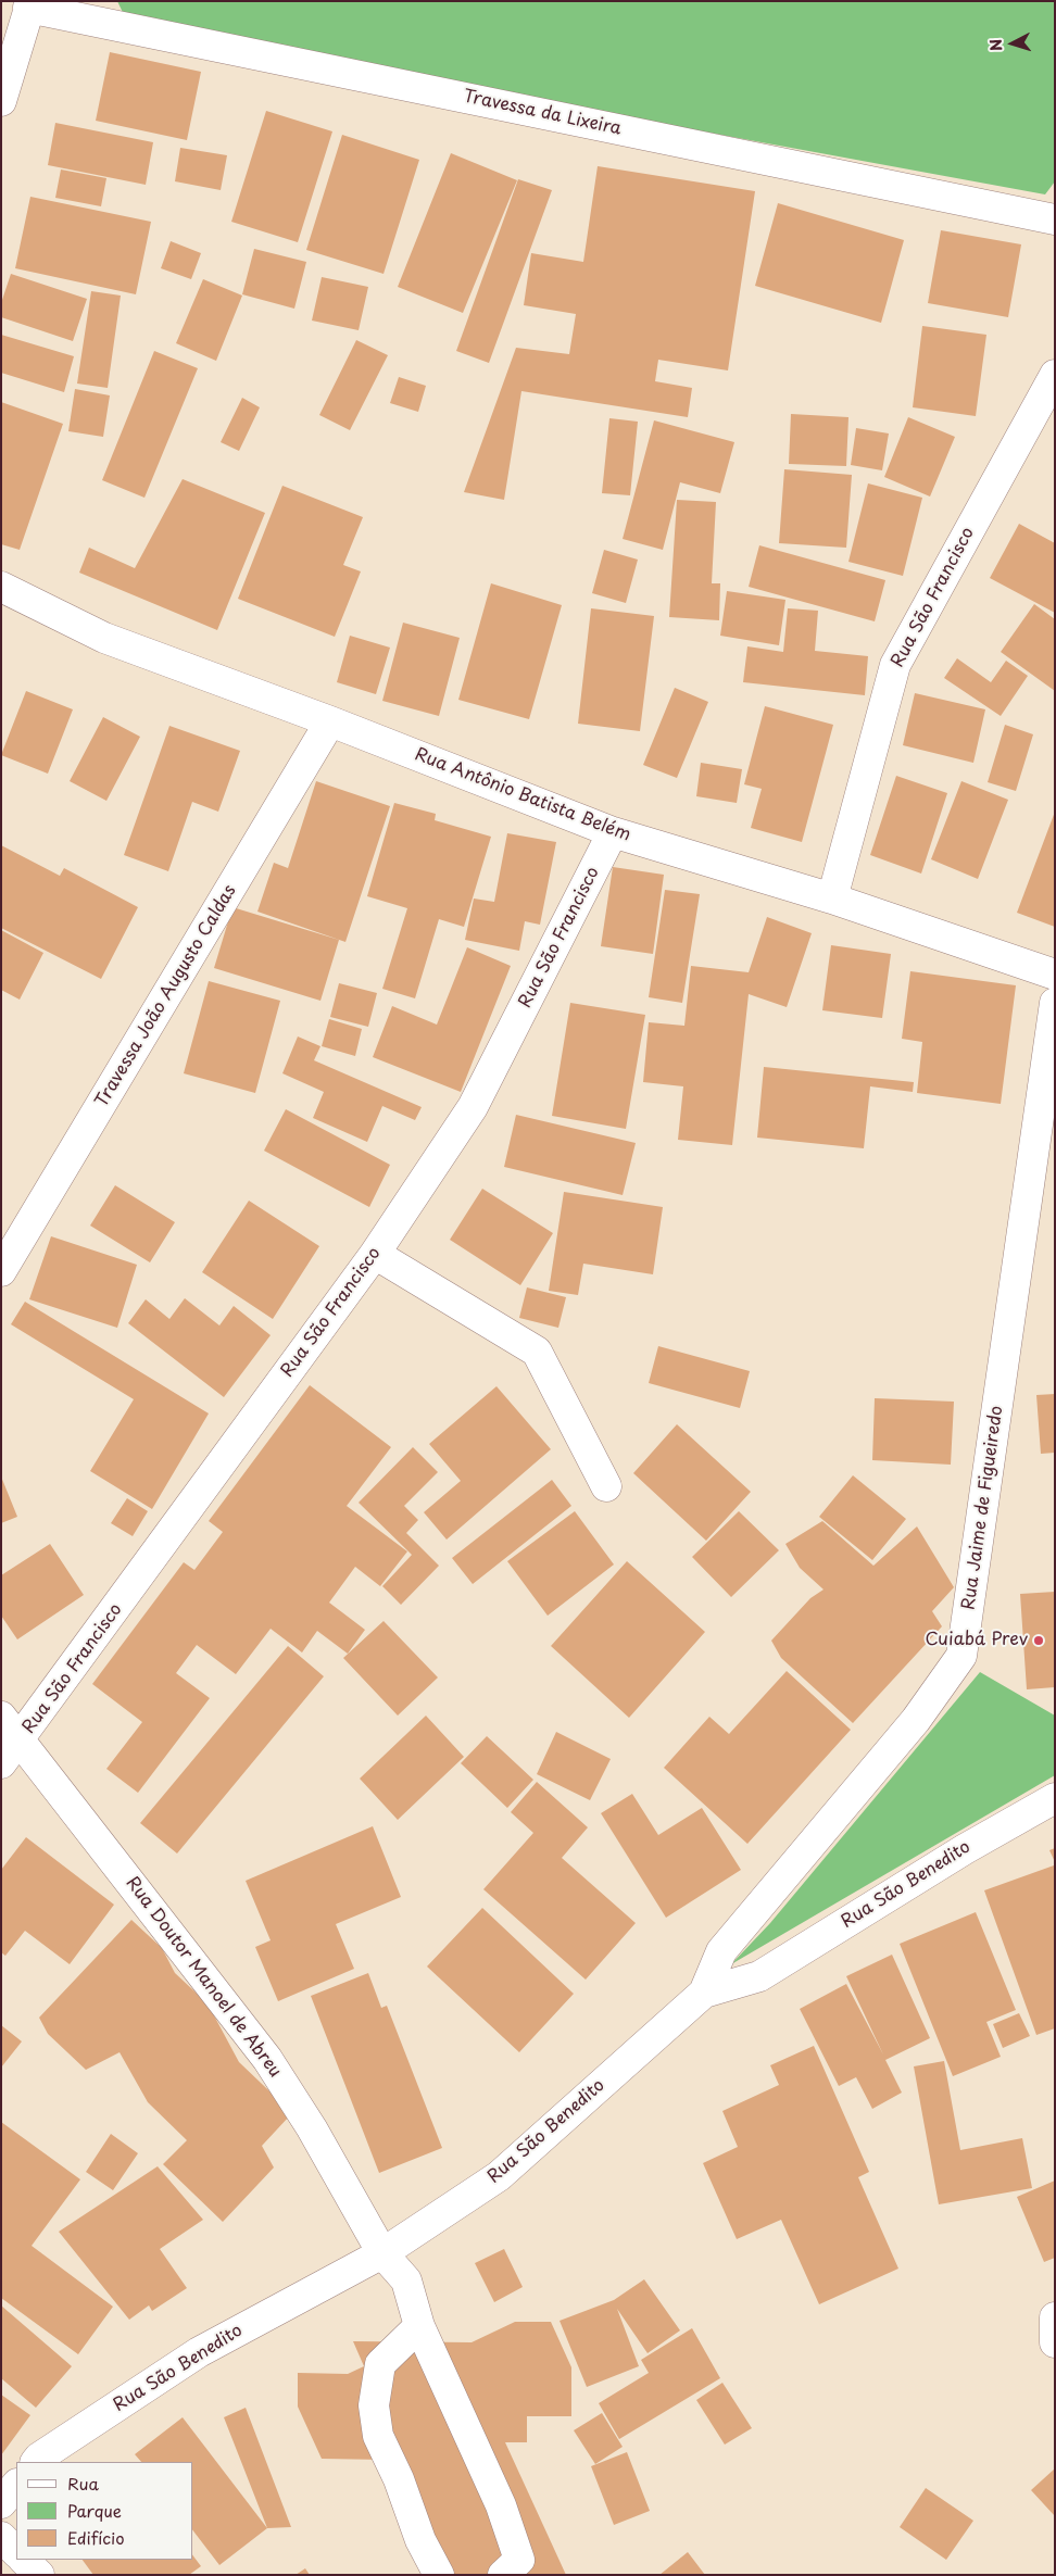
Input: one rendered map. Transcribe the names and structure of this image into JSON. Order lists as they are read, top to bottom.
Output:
{
  "streets": {
    "street": [
      "Travessa da Lixeira",
      "Rua São Francisco",
      "Rua Antônio Batista Belém",
      "Travessa João Augusto Caldas",
      "Rua Jaime de Figueiredo",
      "Rua São Benedito",
      "Rua Doutor Manoel de Abreu"
    ]
  },
  "crossings": [
    ["Rua São Francisco", "Rua Antônio Batista Belém"],
    ["Rua São Francisco", "Rua Doutor Manoel de Abreu"],
    ["Rua Antônio Batista Belém", "Travessa João Augusto Caldas"],
    ["Rua Jaime de Figueiredo", "Rua São Benedito"],
    ["Rua São Benedito", "Rua Doutor Manoel de Abreu"]
  ],
  "places": ["Cuiabá Prev"],
  "legend": ["Rua", "Parque", "Edifício"],
  "north": "left"
}
